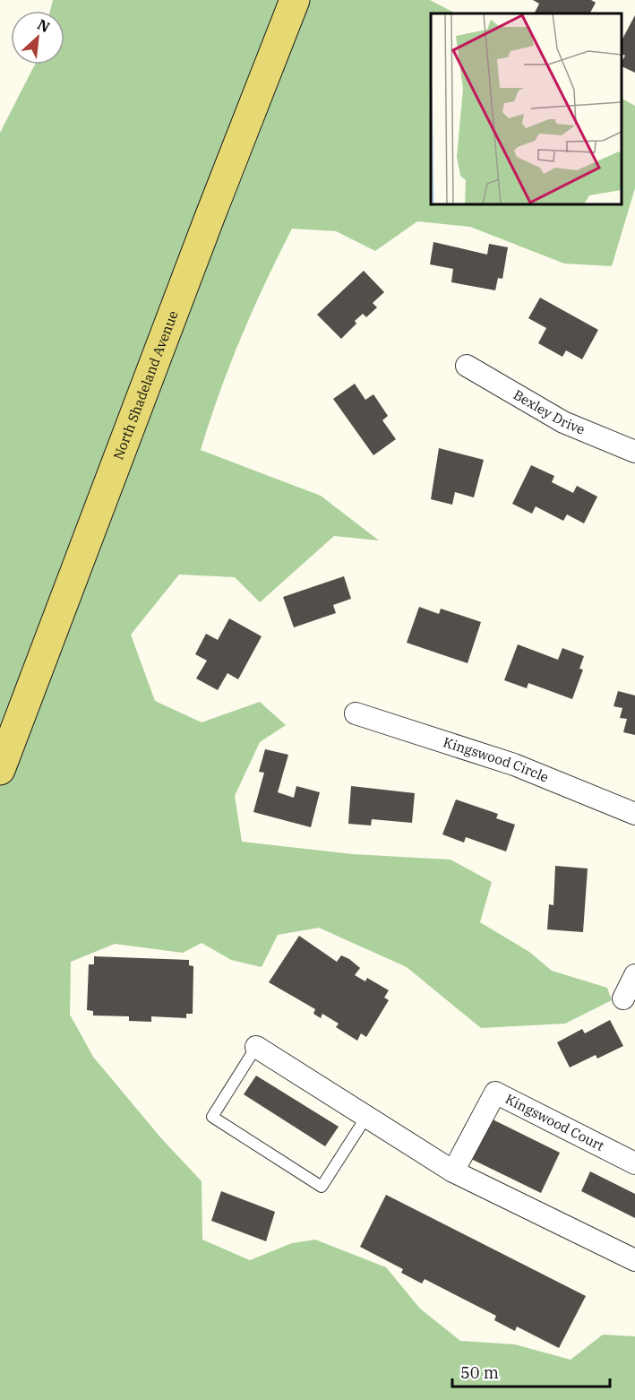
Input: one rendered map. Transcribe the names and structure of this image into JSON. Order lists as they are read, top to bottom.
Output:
{
  "streets": {
    "main road": ["North Shadeland Avenue"],
    "street": ["Bexley Drive", "Kingswood Circle", "Kingswood Court"]
  },
  "scale_bar": "50 m",
  "north": "top right"
}
